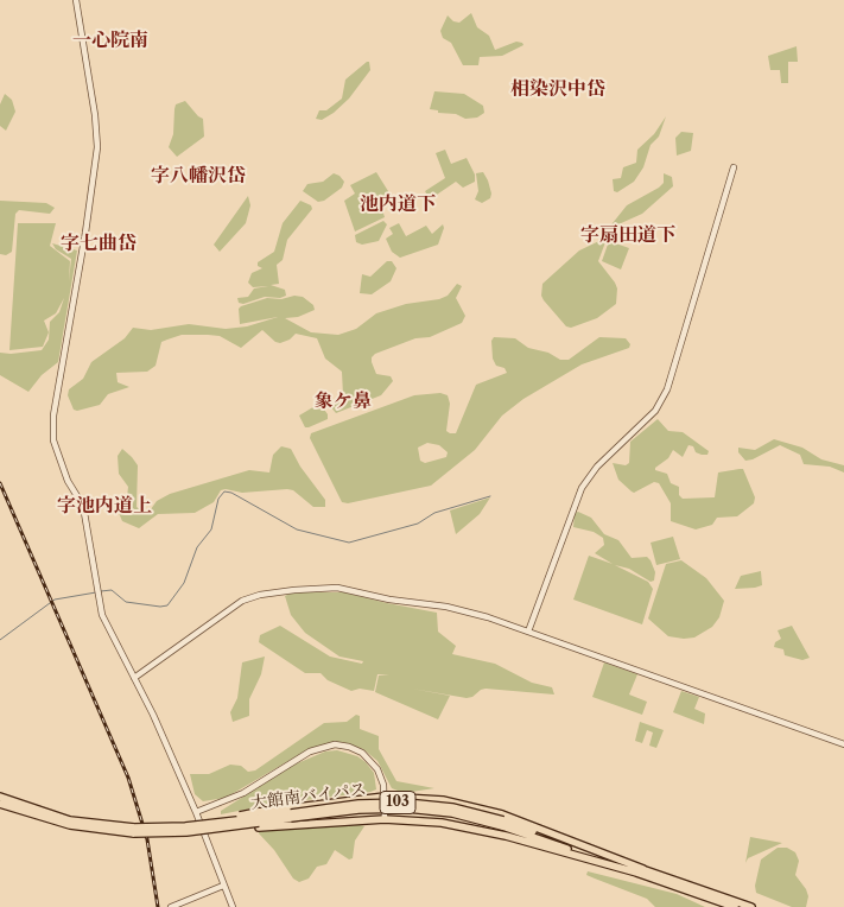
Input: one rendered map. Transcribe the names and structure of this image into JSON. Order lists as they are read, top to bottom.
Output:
{
  "streets": {
    "highway": ["大館南バイパス", "103"]
  },
  "districts": [
    "一心院南",
    "相染沢中岱",
    "字八幡沢岱",
    "池内道下",
    "字扇田道下",
    "字七曲岱",
    "象ケ鼻",
    "字池内道上"
  ]
}
